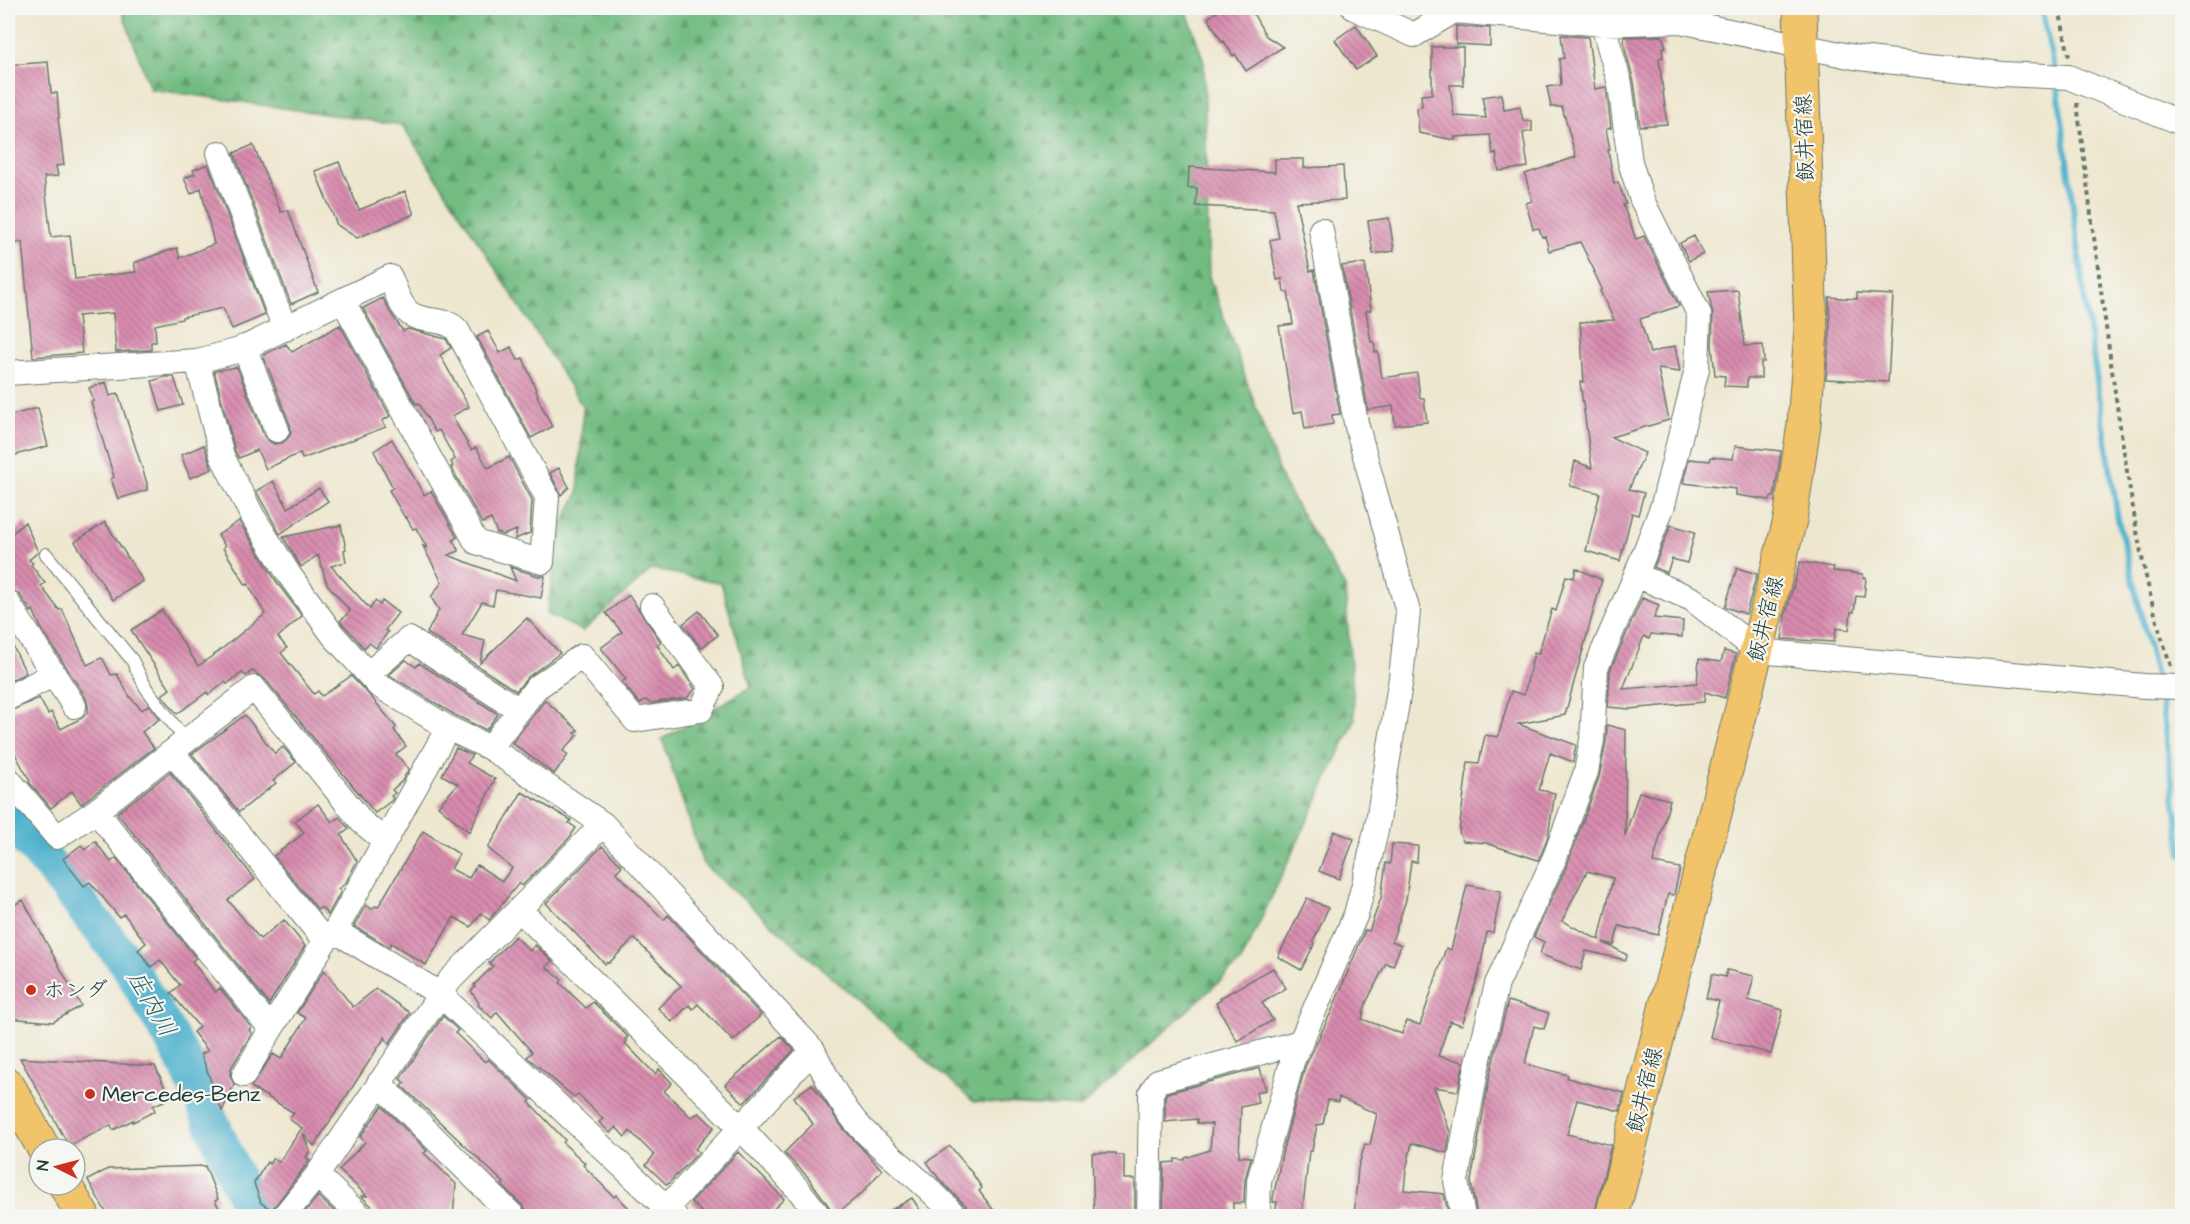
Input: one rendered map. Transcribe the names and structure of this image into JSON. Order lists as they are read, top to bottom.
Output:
{
  "streets": {
    "main road": ["飯井宿線"]
  },
  "water": ["庄内川"],
  "places": ["ホンダ", "Mercedes-Benz"],
  "north": "left"
}
